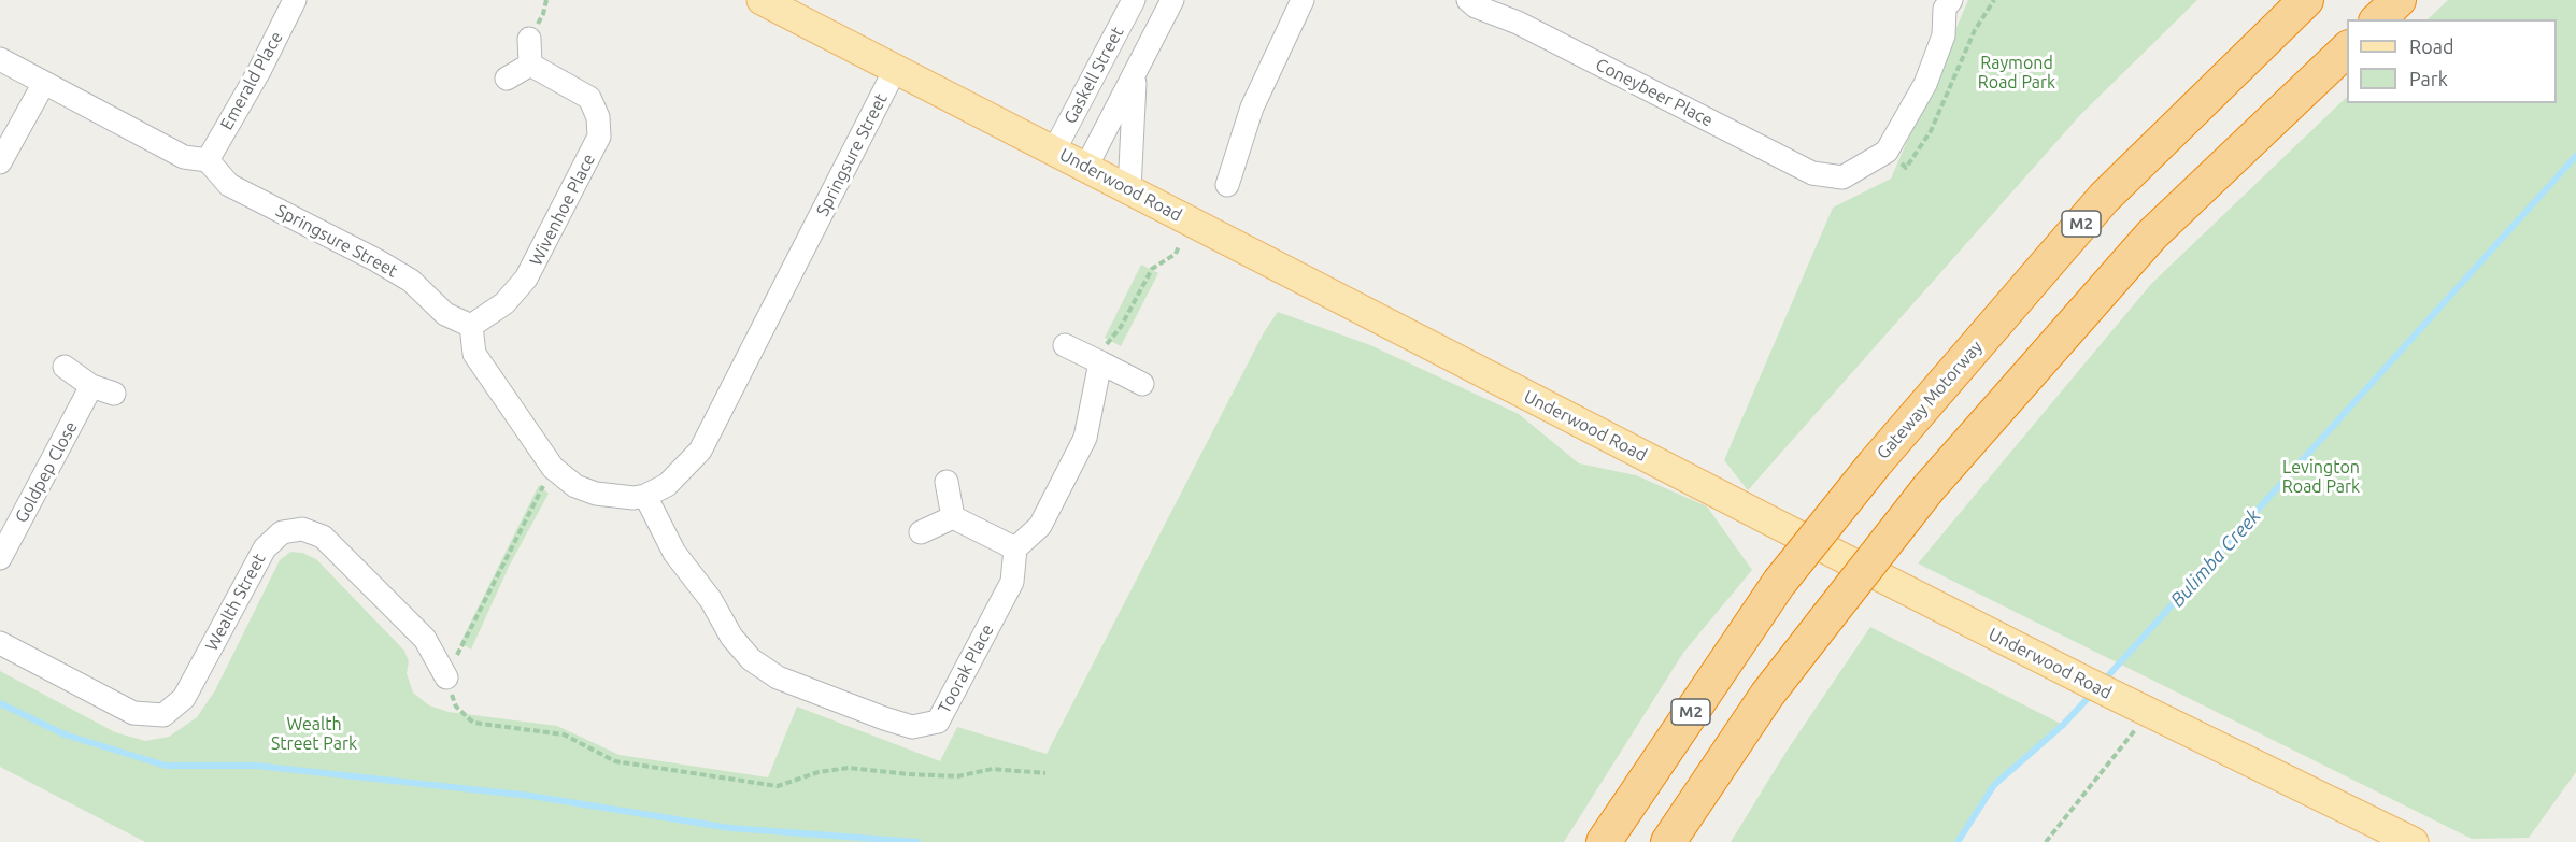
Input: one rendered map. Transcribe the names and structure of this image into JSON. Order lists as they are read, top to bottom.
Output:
{
  "streets": {
    "highway": ["M2", "Gateway Motorway"],
    "main road": ["Underwood Road"],
    "street": [
      "Gaskell Street",
      "Emerald Place",
      "Coneybeer Place",
      "Springsure Street",
      "Wivenhoe Place",
      "Goldpep Close",
      "Wealth Street",
      "Toorak Place"
    ]
  },
  "crossings": [
    ["Gaskell Street", "Underwood Road"],
    ["Emerald Place", "Springsure Street"],
    ["Springsure Street", "Underwood Road"],
    ["Springsure Street", "Wivenhoe Place"],
    ["Springsure Street", "Toorak Place"]
  ],
  "water": ["Bulimba Creek"],
  "parks": ["Raymond Road Park", "Levington Road Park", "Wealth Street Park"],
  "legend": ["Road", "Park"]
}
